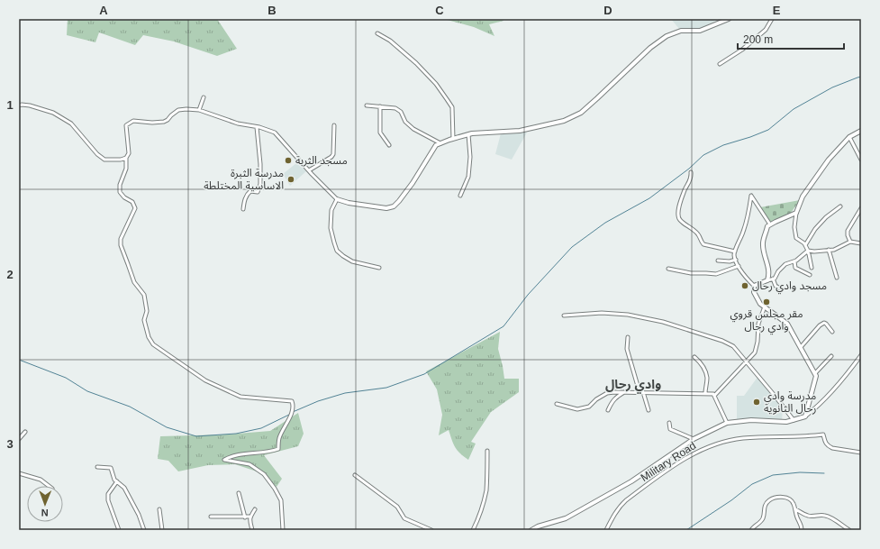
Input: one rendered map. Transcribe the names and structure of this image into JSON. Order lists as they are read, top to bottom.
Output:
{
  "streets": {
    "street": ["Military Road"]
  },
  "districts": ["وادي رحال"],
  "places": [
    "مسجد الثربة",
    "مدرسة الثبرة الاساسية المختلطة",
    "مسجد وادي رحال",
    "مقر مجلس قروي وادي رحال",
    "مدرسة وادي رحال الثانوية"
  ],
  "scale_bar": "200 m",
  "north": "bottom",
  "grid": {
    "columns": [
      "A",
      "B",
      "C",
      "D",
      "E"
    ],
    "rows": ["1", "2", "3"]
  }
}
